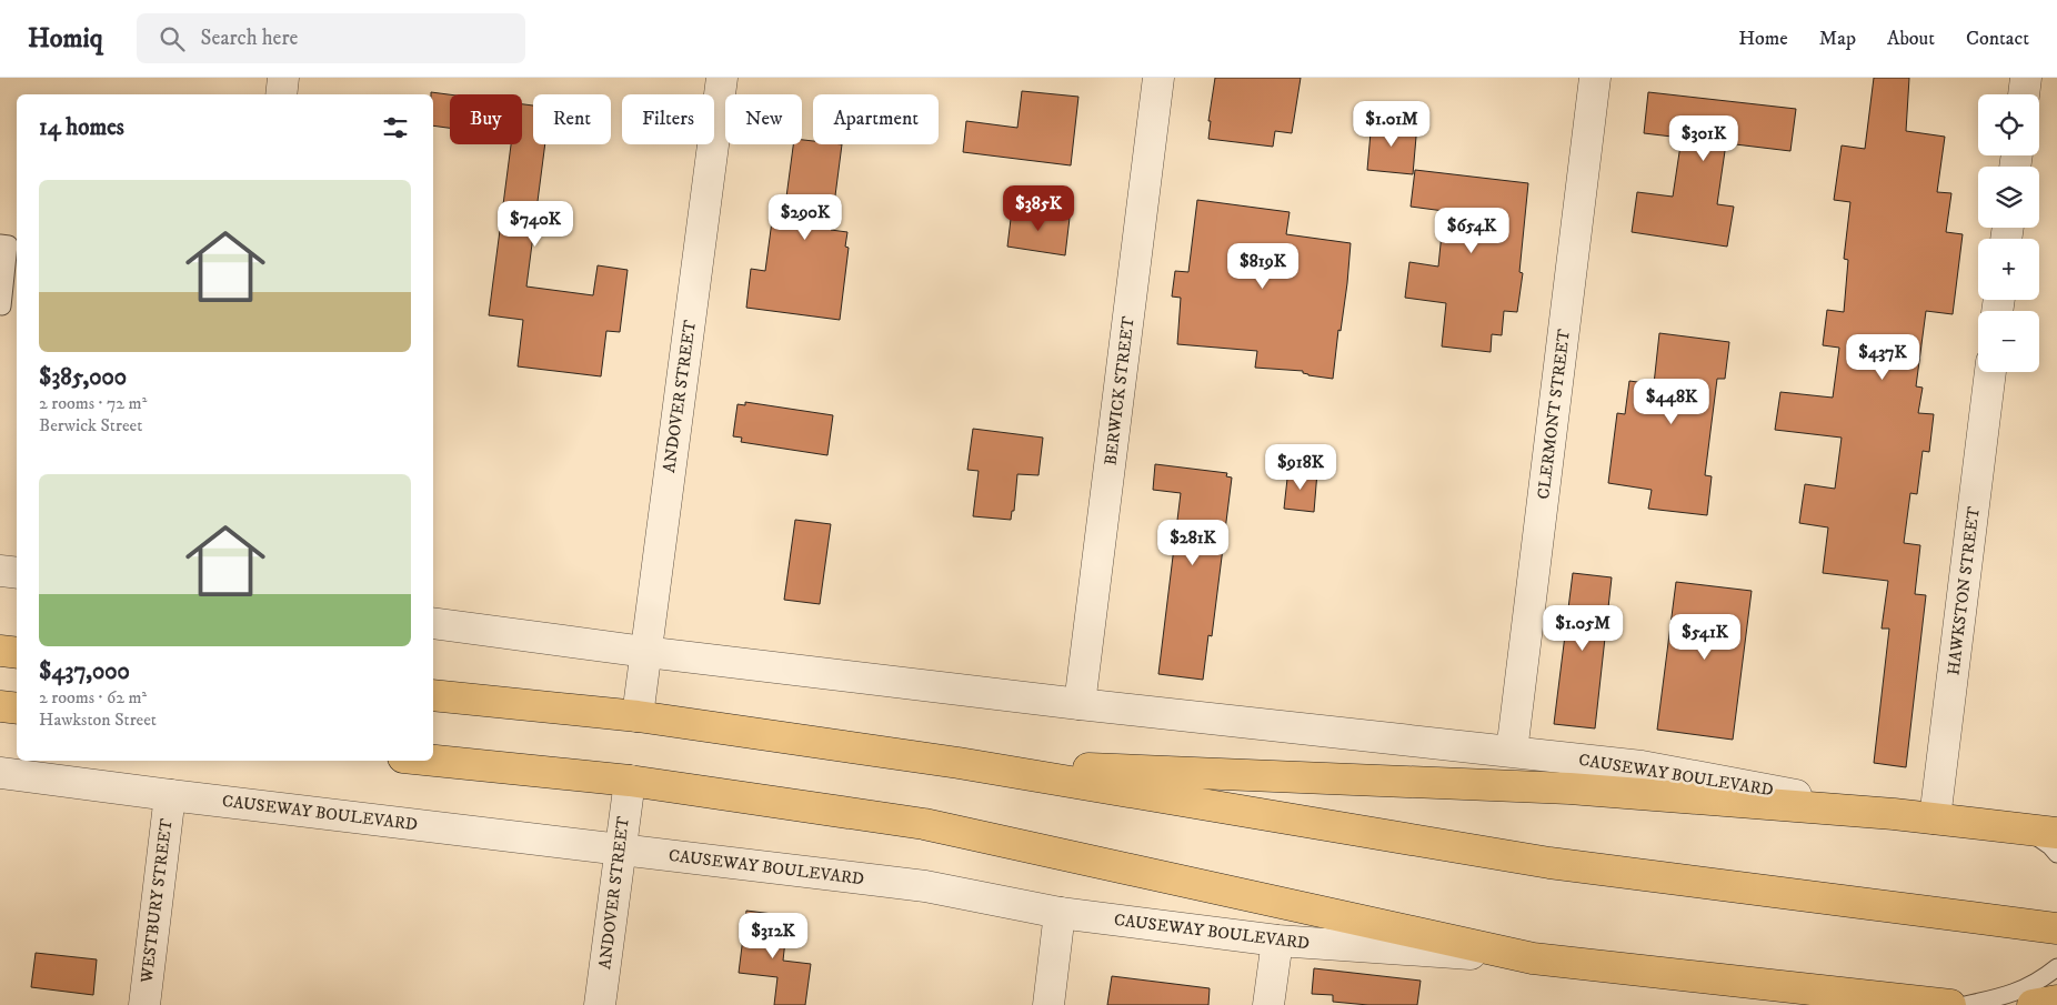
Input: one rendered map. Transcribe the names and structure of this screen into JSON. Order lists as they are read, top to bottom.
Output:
{
  "streets": {
    "highway": ["CAUSEWAY BOULEVARD"],
    "street": [
      "BERWICK STREET",
      "ANDOVER STREET",
      "CLERMONT STREET",
      "HAWKSTON STREET",
      "WESTBURY STREET"
    ]
  },
  "crossings": [
    ["BERWICK STREET", "CAUSEWAY BOULEVARD"],
    ["ANDOVER STREET", "CAUSEWAY BOULEVARD"],
    ["CLERMONT STREET", "CAUSEWAY BOULEVARD"],
    ["CAUSEWAY BOULEVARD", "WESTBURY STREET"]
  ],
  "page": {
    "header": "Homiq",
    "search": "Search here",
    "nav": [
      "Home",
      "Map",
      "About",
      "Contact"
    ],
    "map_buttons": ["+", "−"],
    "chip": [
      "Buy",
      "Rent",
      "Filters",
      "New",
      "Apartment"
    ],
    "heading": "14 homes",
    "price": [
      "$1.01M",
      "$301K",
      "$385K",
      "$290K",
      "$740K",
      "$654K",
      "$819K",
      "$437K",
      "$448K",
      "$918K",
      "$281K",
      "$1.05M",
      "$541K",
      "$312K"
    ],
    "list": [
      {
        "name": "$385,000",
        "note": "2 rooms · 72 m² · Berwick Street"
      },
      {
        "name": "$437,000",
        "note": "2 rooms · 62 m² · Hawkston Street"
      }
    ]
  }
}
